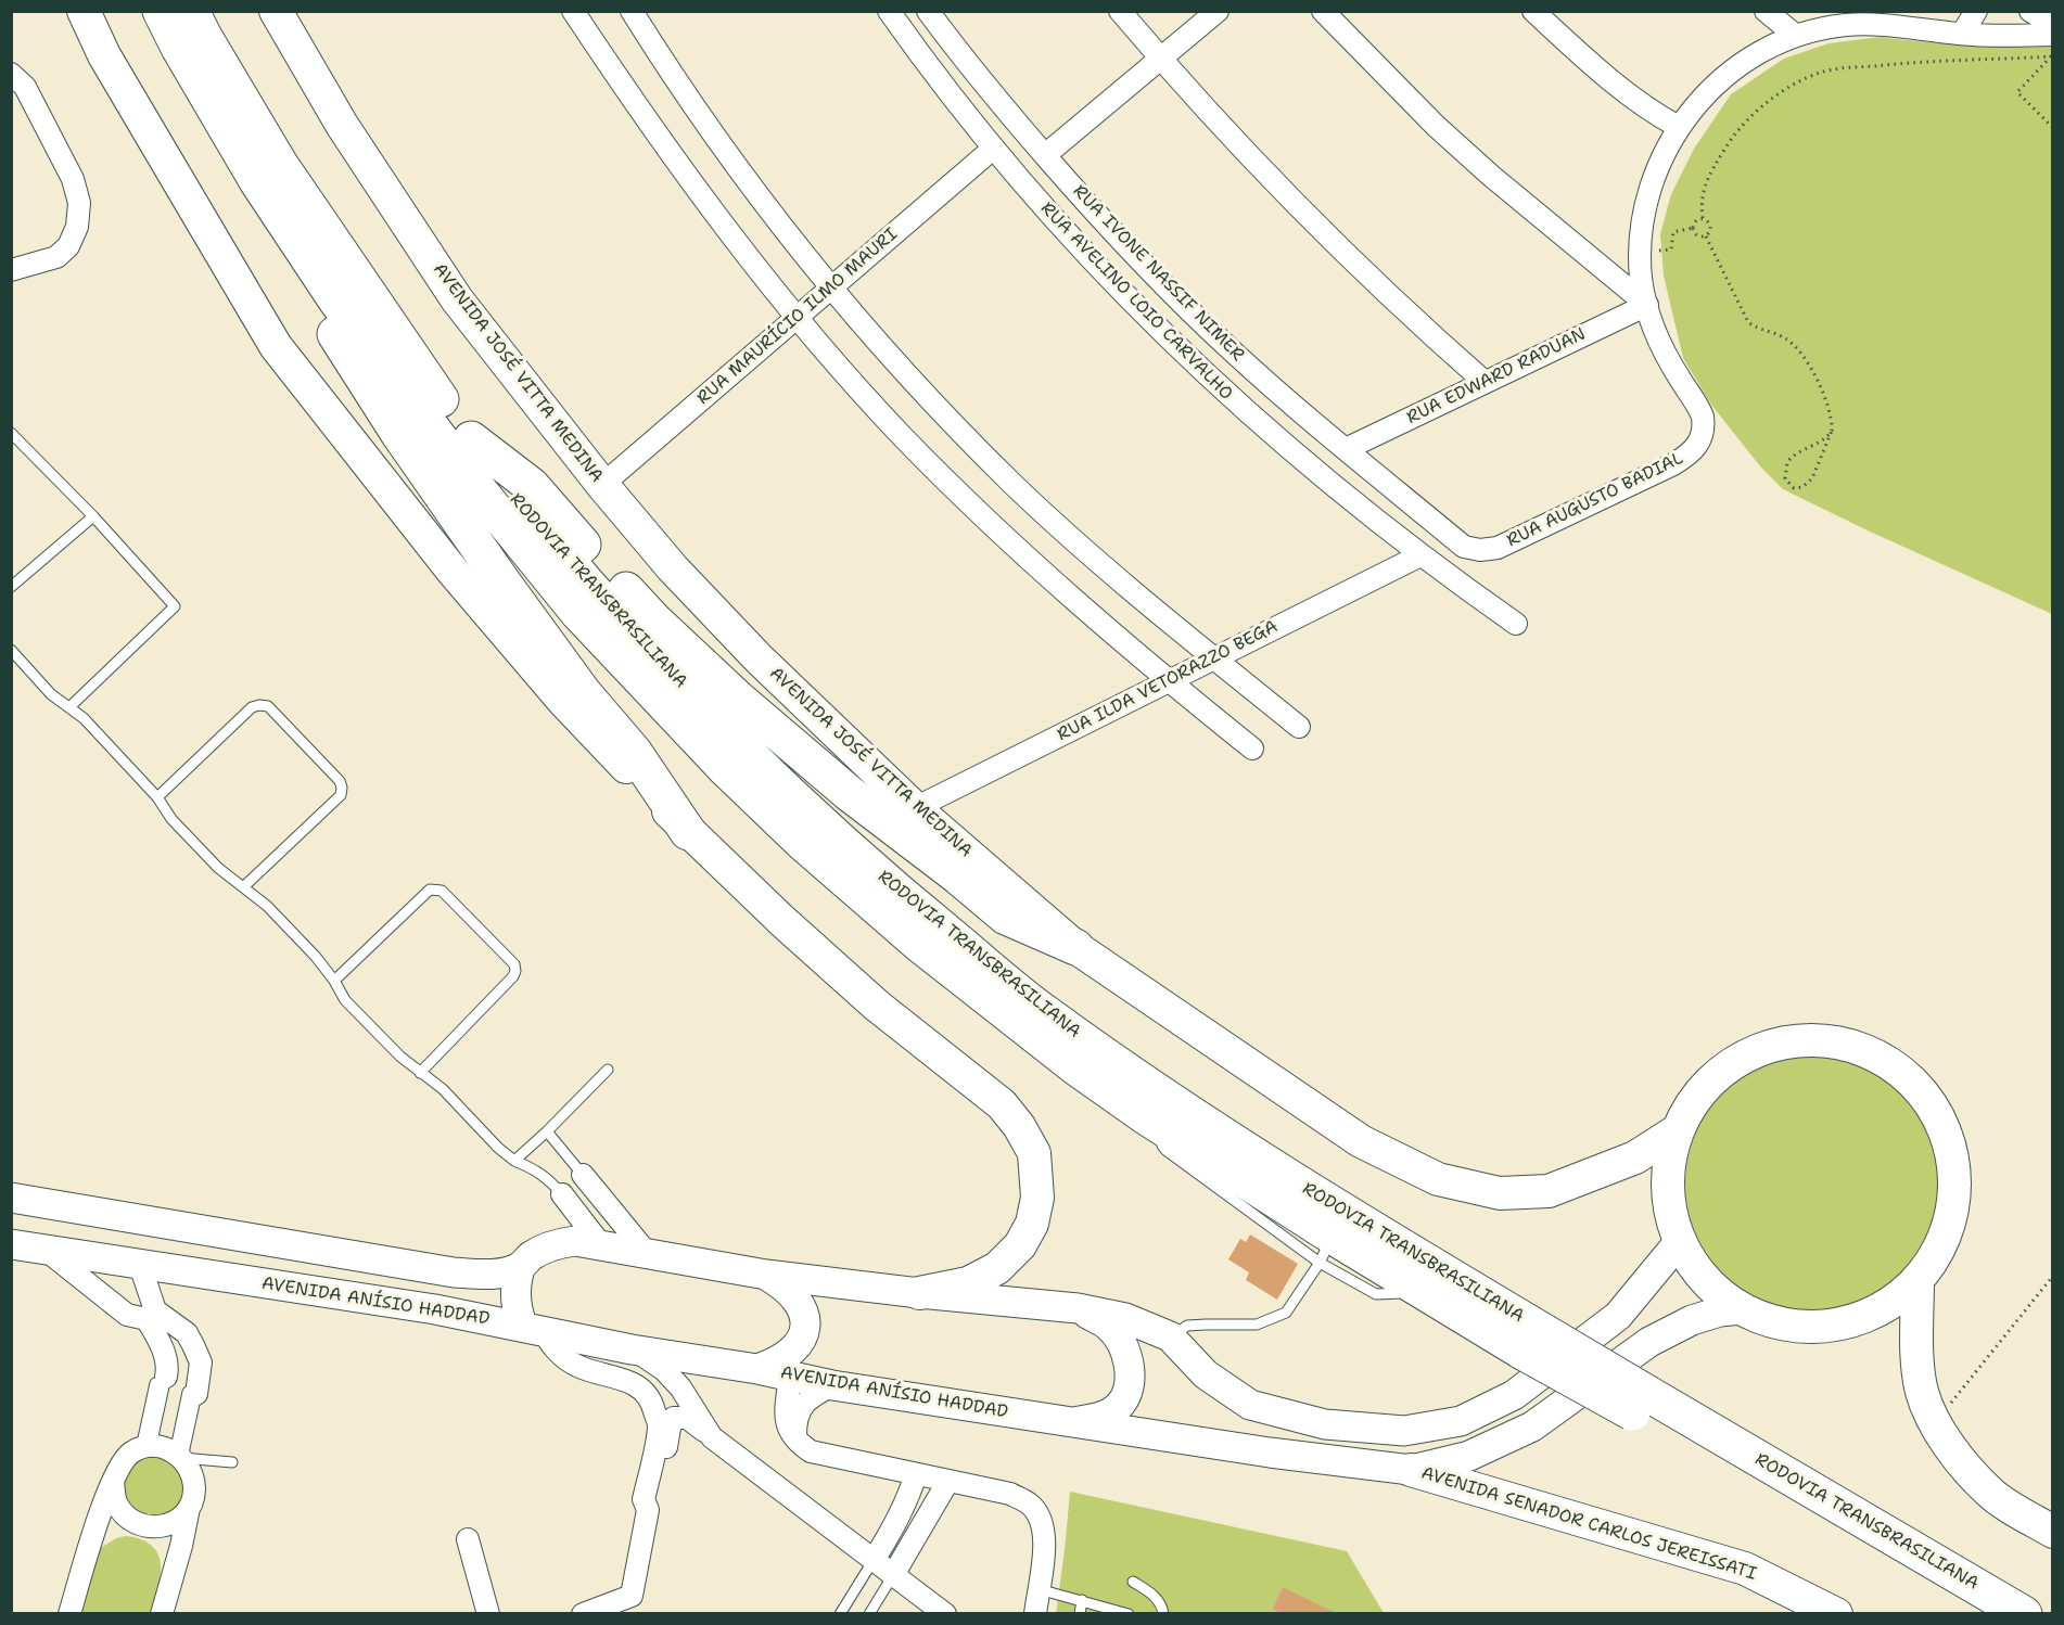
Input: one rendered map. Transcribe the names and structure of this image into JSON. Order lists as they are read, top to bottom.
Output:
{
  "streets": {
    "highway": ["RODOVIA TRANSBRASILIANA"],
    "main road": ["AVENIDA JOSÉ VITTA MEDINA", "AVENIDA ANÍSIO HADDAD", "AVENIDA SENADOR CARLOS JEREISSATI"],
    "street": [
      "RUA IVONE NASSIF NIMER",
      "RUA AVELINO LOIO CARVALHO",
      "RUA MAURÍCIO ILMO MAURI",
      "RUA EDWARD RADUAN",
      "RUA AUGUSTO BADIAL",
      "RUA ILDA VETORAZZO BEGA"
    ]
  },
  "crossings": [
    ["RUA IVONE NASSIF NIMER", "RUA EDWARD RADUAN"],
    ["RUA IVONE NASSIF NIMER", "RUA AUGUSTO BADIAL"],
    ["RUA AVELINO LOIO CARVALHO", "RUA MAURÍCIO ILMO MAURI"],
    ["RUA AVELINO LOIO CARVALHO", "RUA ILDA VETORAZZO BEGA"],
    ["RUA MAURÍCIO ILMO MAURI", "AVENIDA JOSÉ VITTA MEDINA"],
    ["AVENIDA JOSÉ VITTA MEDINA", "RUA ILDA VETORAZZO BEGA"],
    ["RUA EDWARD RADUAN", "RUA AUGUSTO BADIAL"],
    ["AVENIDA ANÍSIO HADDAD", "AVENIDA SENADOR CARLOS JEREISSATI"]
  ]
}
